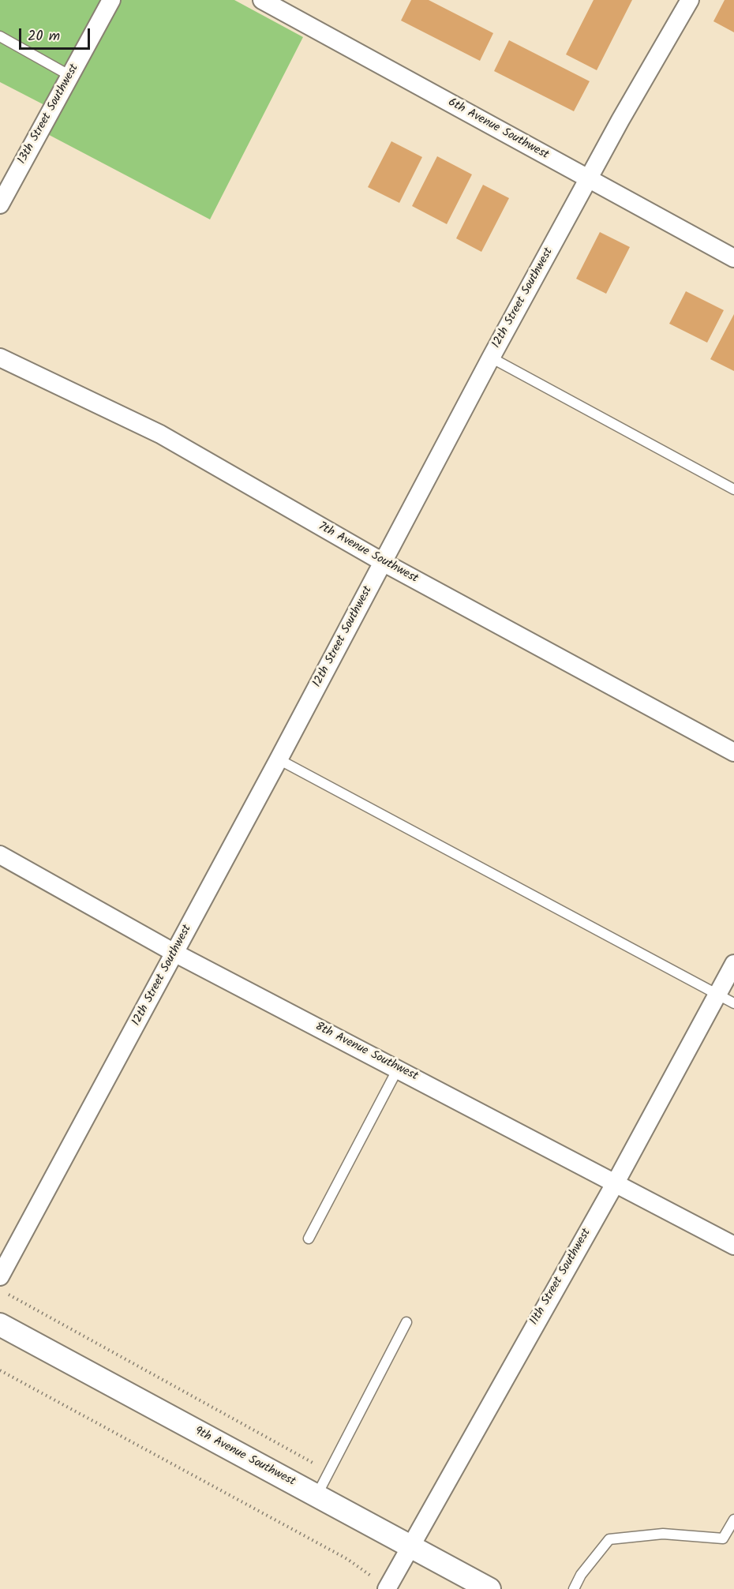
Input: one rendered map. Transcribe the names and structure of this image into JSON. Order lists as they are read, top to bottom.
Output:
{
  "streets": {
    "street": [
      "13th Street Southwest",
      "6th Avenue Southwest",
      "12th Street Southwest",
      "7th Avenue Southwest",
      "8th Avenue Southwest",
      "11th Street Southwest",
      "9th Avenue Southwest"
    ]
  },
  "crossings": [
    ["6th Avenue Southwest", "12th Street Southwest"],
    ["12th Street Southwest", "7th Avenue Southwest"],
    ["12th Street Southwest", "8th Avenue Southwest"],
    ["8th Avenue Southwest", "11th Street Southwest"],
    ["11th Street Southwest", "9th Avenue Southwest"]
  ],
  "scale_bar": "20 m"
}
